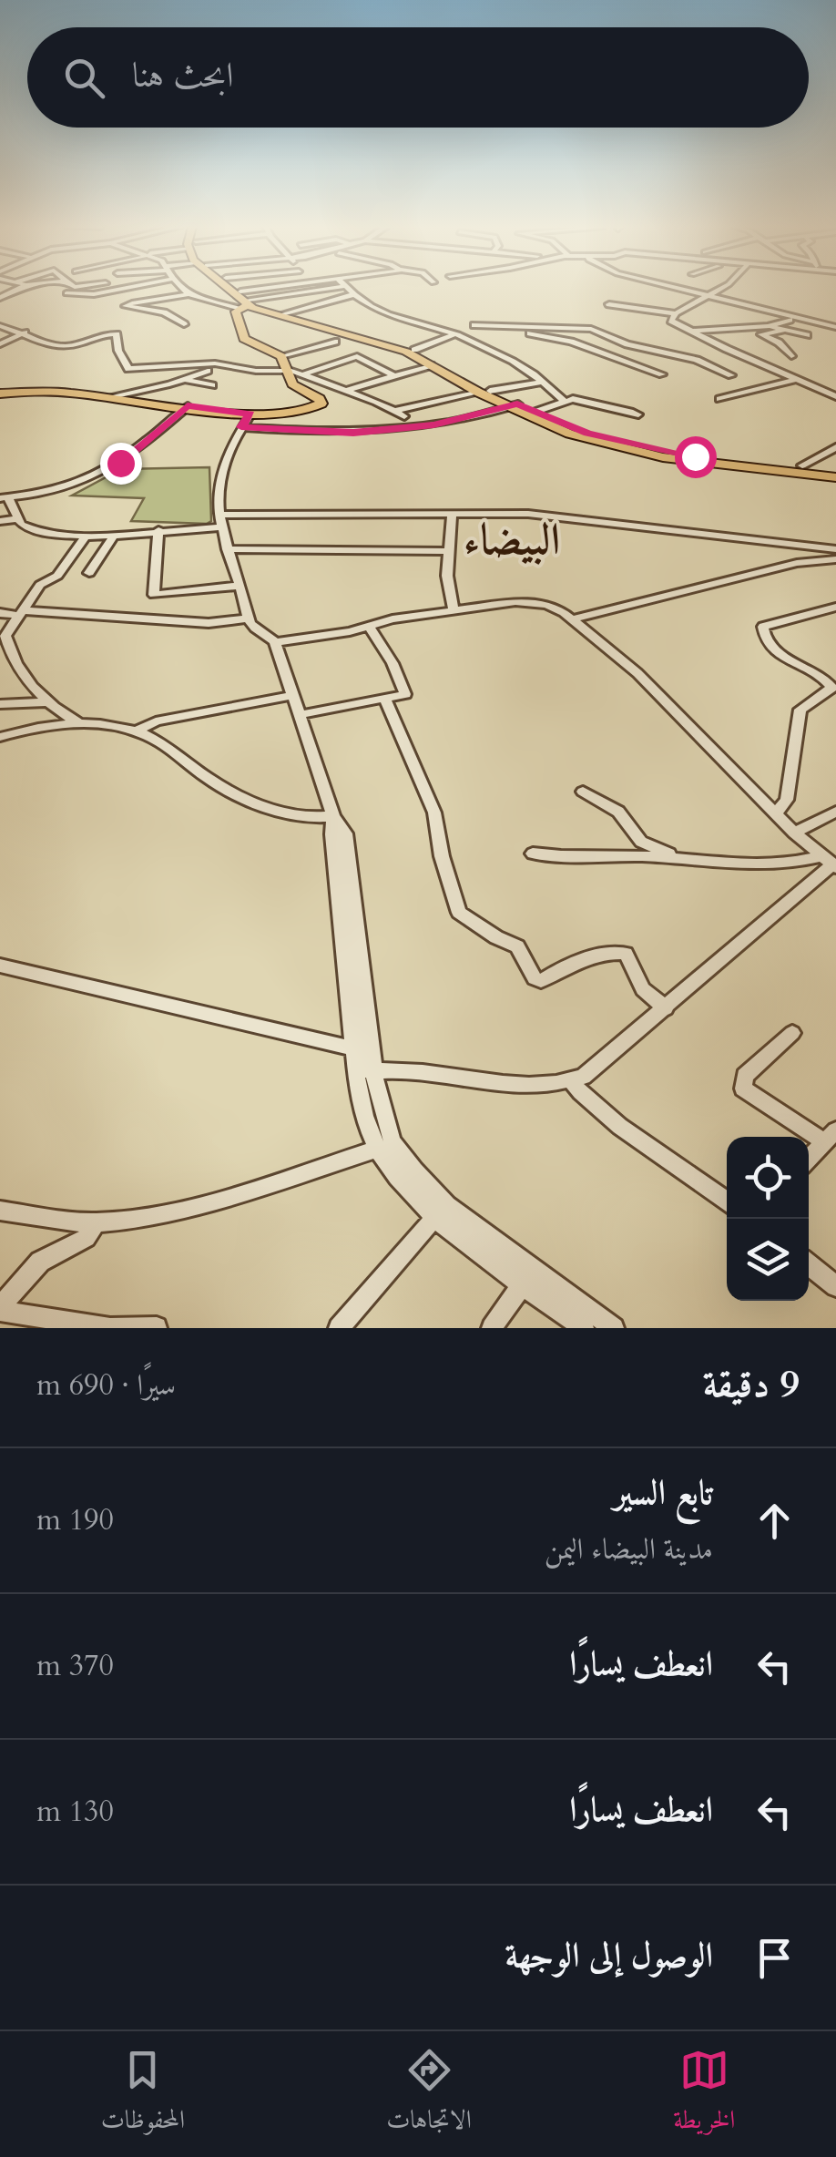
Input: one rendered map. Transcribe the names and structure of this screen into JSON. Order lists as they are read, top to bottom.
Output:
{
  "districts": ["البيضاء"],
  "page": {
    "search": "ابحث هنا",
    "heading": ["9 دقيقة", "سيرًا · 690 m"],
    "list": [
      ["تابع السير", "مدينة البيضاء اليمن", "190 m"],
      ["انعطف يسارًا", "370 m"],
      ["انعطف يسارًا", "130 m"],
      "الوصول إلى الوجهة"
    ],
    "nav": ["الخريطة", "الاتجاهات", "المحفوظات"]
  }
}
